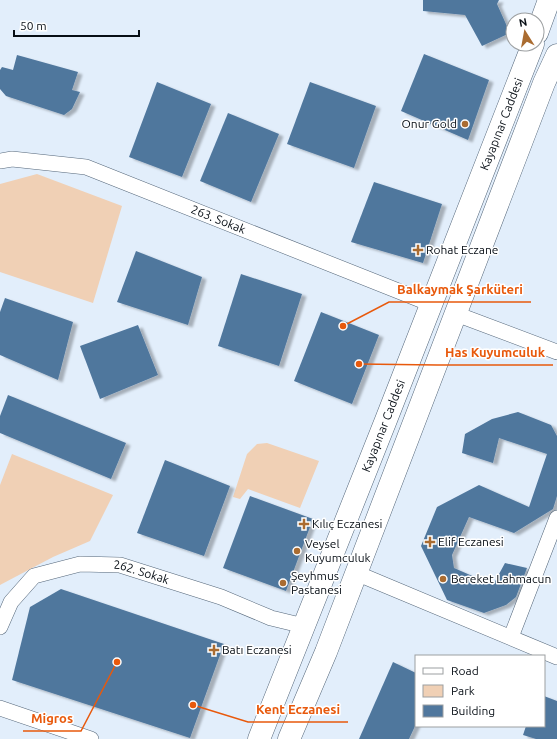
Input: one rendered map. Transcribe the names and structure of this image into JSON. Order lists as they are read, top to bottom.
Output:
{
  "streets": {
    "main road": ["Kayapınar Caddesi"],
    "street": ["263. Sokak", "262. Sokak"]
  },
  "crossings": [
    ["Kayapınar Caddesi", "263. Sokak"],
    ["Kayapınar Caddesi", "262. Sokak"]
  ],
  "places": {
    "other": [
      "Onur Gold",
      "Balkaymak Şarküteri",
      "Has Kuyumculuk",
      "Veysel Kuyumculuk",
      "Bereket Lahmacun",
      "Şeyhmus Pastanesi",
      "Migros",
      "Kent Eczanesi"
    ],
    "health": [
      "Rohat Eczane",
      "Kılıç Eczanesi",
      "Elif Eczanesi",
      "Batı Eczanesi"
    ]
  },
  "legend": ["Road", "Park", "Building"],
  "scale_bar": "50 m",
  "north": "top"
}
